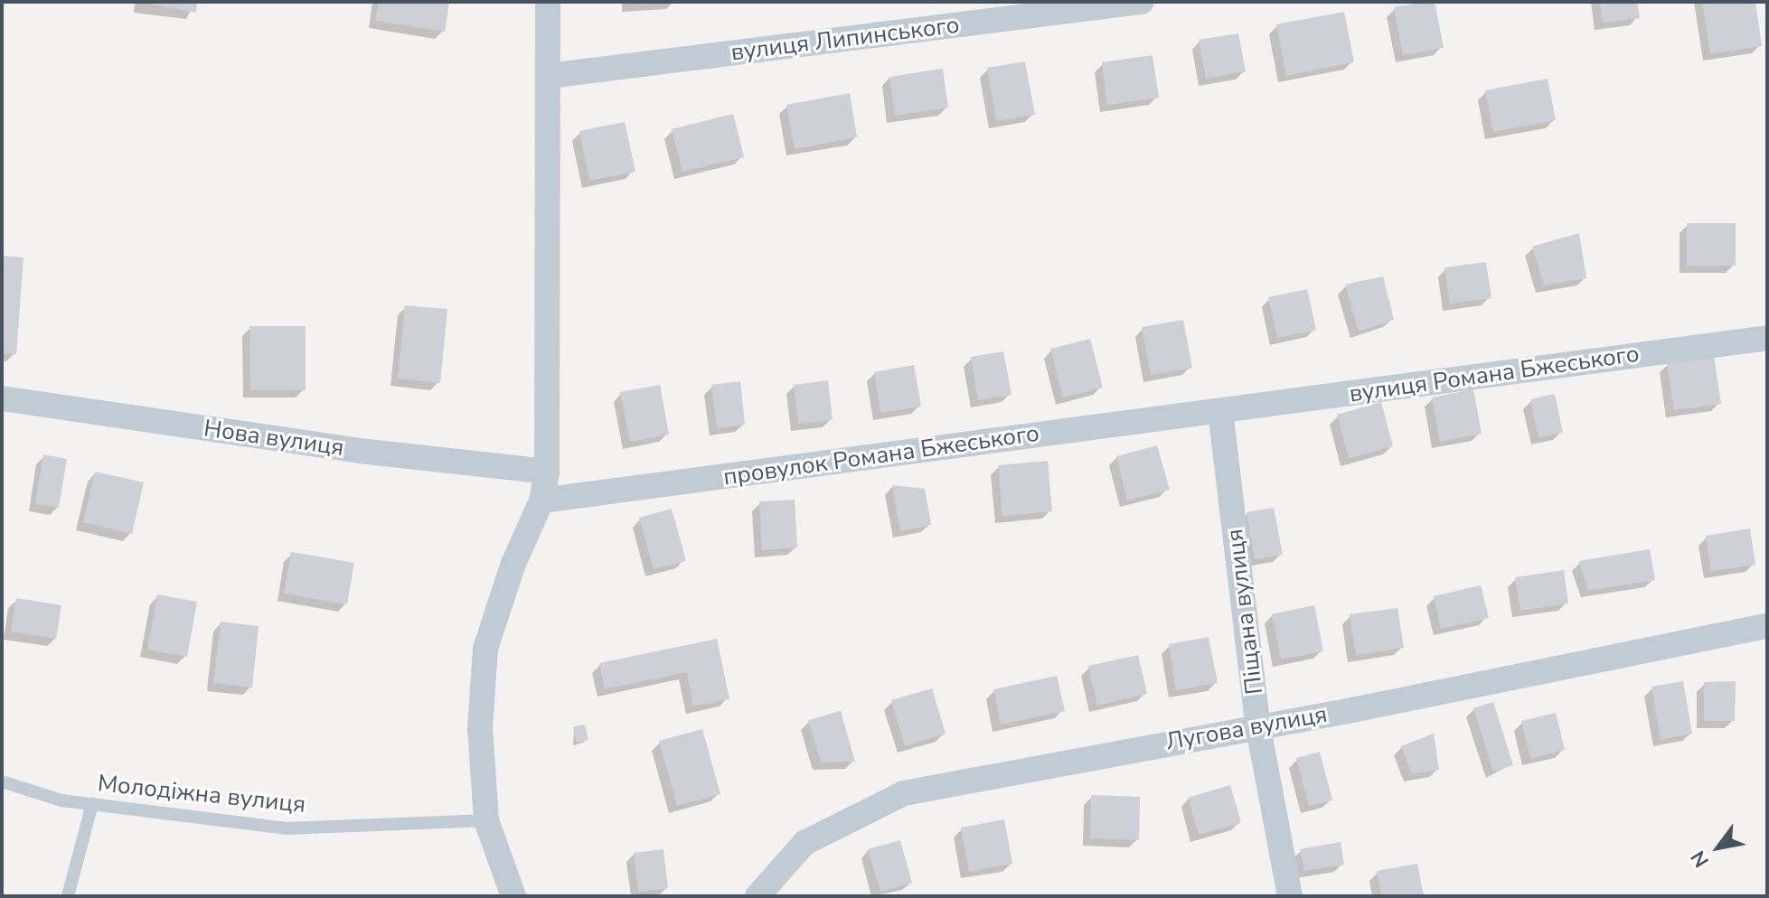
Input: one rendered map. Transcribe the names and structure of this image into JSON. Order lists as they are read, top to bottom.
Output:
{
  "streets": {
    "street": [
      "вулиця Липинського",
      "вулиця Романа Бжеського",
      "Нова вулиця",
      "провулок Романа Бжеського",
      "Піщана вулиця",
      "Лугова вулиця"
    ],
    "lane": ["Молодіжна вулиця"]
  },
  "crossings": [
    ["вулиця Романа Бжеського", "провулок Романа Бжеського"],
    ["вулиця Романа Бжеського", "Піщана вулиця"],
    ["провулок Романа Бжеського", "Піщана вулиця"],
    ["Піщана вулиця", "Лугова вулиця"]
  ],
  "north": "bottom left"
}
